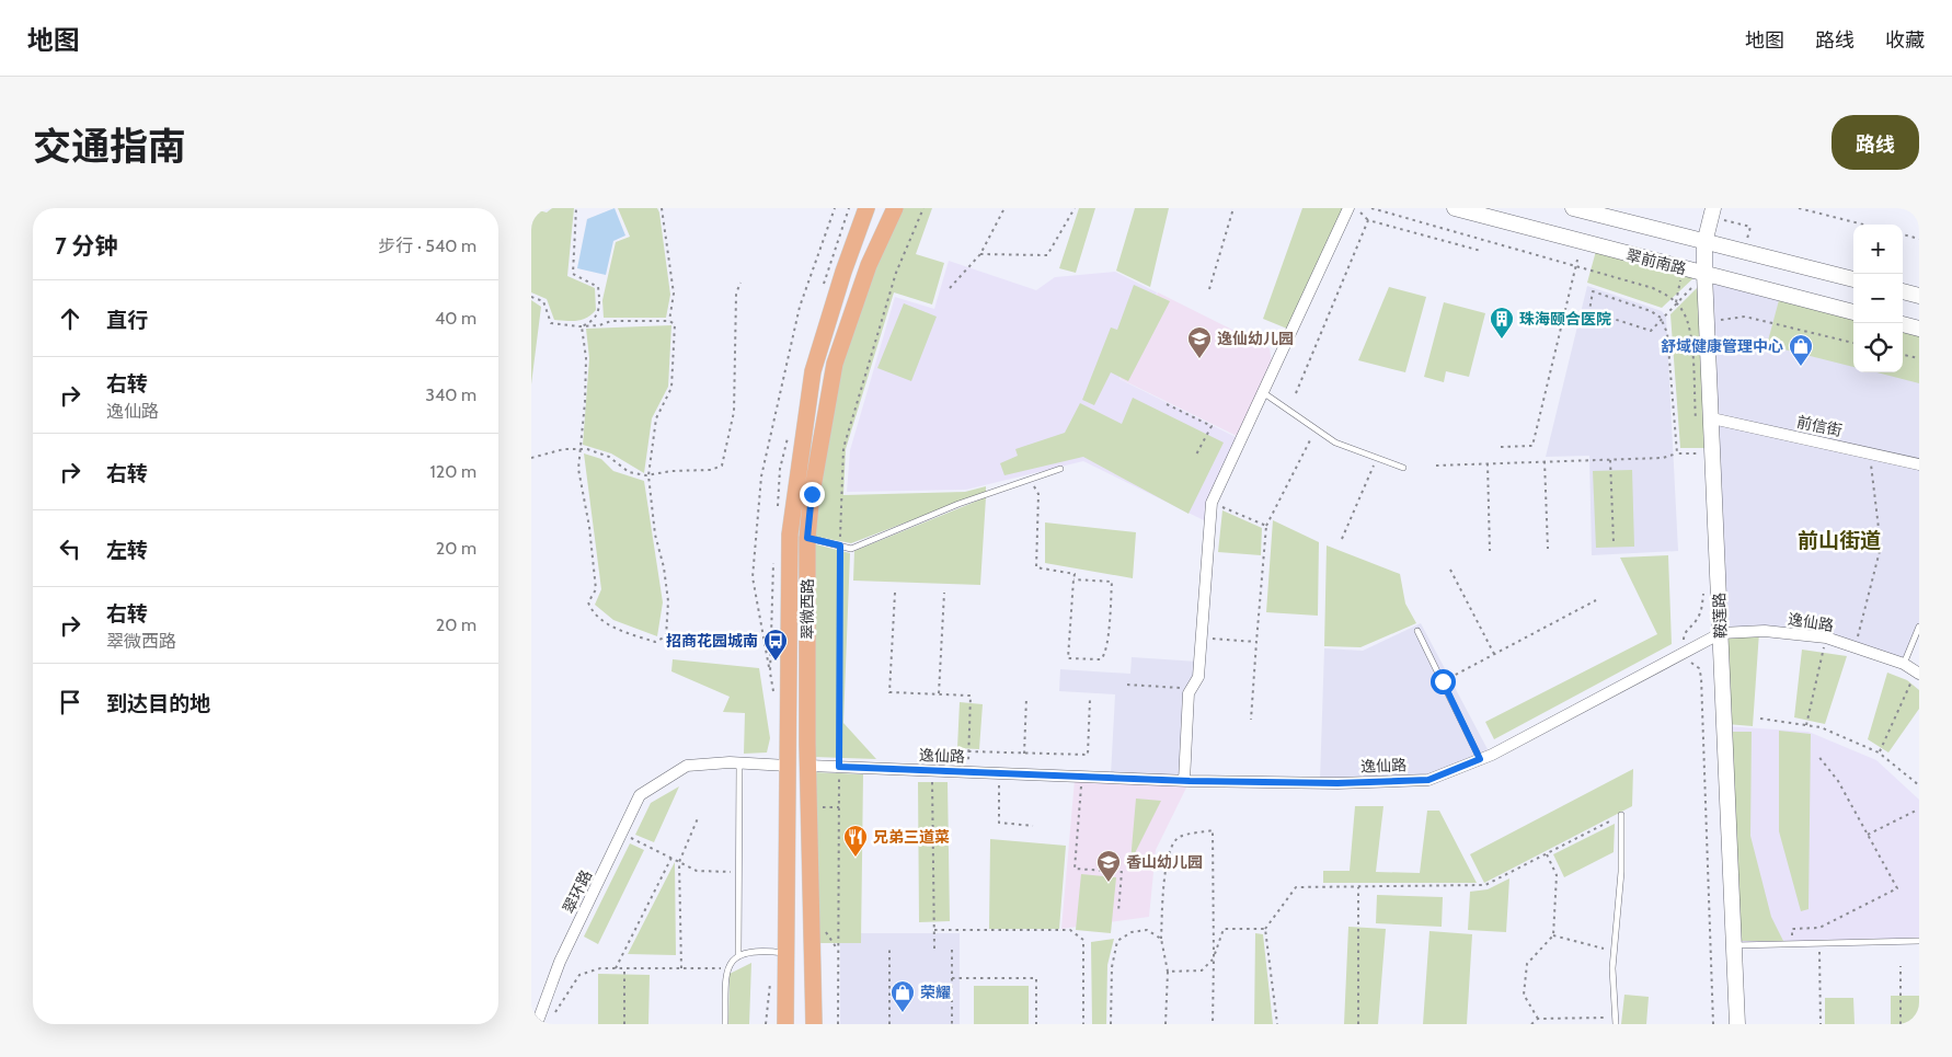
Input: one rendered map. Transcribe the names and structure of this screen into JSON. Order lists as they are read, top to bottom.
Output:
{
  "streets": {
    "main road": ["翠微西路"],
    "street": [
      "翠前南路",
      "前信街",
      "鞍莲路",
      "逸仙路",
      "翠环路"
    ]
  },
  "crossings": [
    ["翠前南路", "鞍莲路"],
    ["前信街", "鞍莲路"],
    ["翠微西路", "逸仙路"],
    ["鞍莲路", "逸仙路"]
  ],
  "districts": ["前山街道"],
  "places": {
    "building": ["珠海颐合医院"],
    "school or university": ["逸仙幼儿园", "香山幼儿园"],
    "shop": ["舒域健康管理中心", "荣耀"],
    "bus stop": ["招商花园城南"],
    "restaurant": ["兄弟三道菜"]
  },
  "page": {
    "header": "地图",
    "nav": ["地图", "路线", "收藏"],
    "title": "交通指南",
    "buttons": "路线",
    "heading": ["7 分钟", "步行 · 540 m"],
    "map_buttons": ["+", "−"],
    "list": [
      ["直行", "40 m"],
      ["右转", "逸仙路", "340 m"],
      ["右转", "120 m"],
      ["左转", "20 m"],
      ["右转", "翠微西路", "20 m"],
      "到达目的地"
    ]
  }
}
